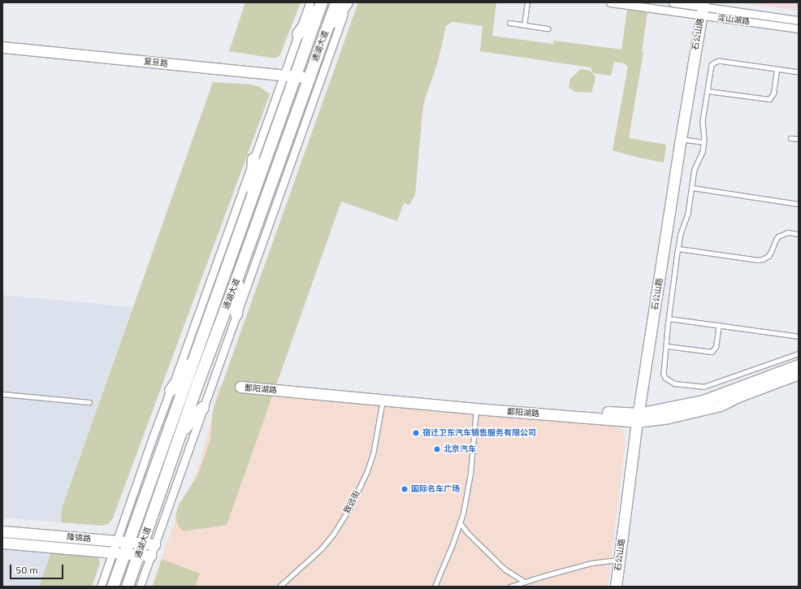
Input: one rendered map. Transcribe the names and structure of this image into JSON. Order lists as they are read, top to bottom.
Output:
{
  "streets": {
    "main road": ["通湖大道"],
    "street": [
      "淀山湖路",
      "石公山路",
      "复旦路",
      "鄱阳湖路",
      "隆锦路"
    ],
    "lane": ["致远街"]
  },
  "crossings": [
    ["淀山湖路", "石公山路"],
    ["石公山路", "鄱阳湖路"],
    ["通湖大道", "复旦路"],
    ["通湖大道", "隆锦路"],
    ["鄱阳湖路", "致远街"]
  ],
  "places": ["宿迁卫东汽车销售服务有限公司", "北京汽车", "国际名车广场"],
  "scale_bar": "50 m"
}
